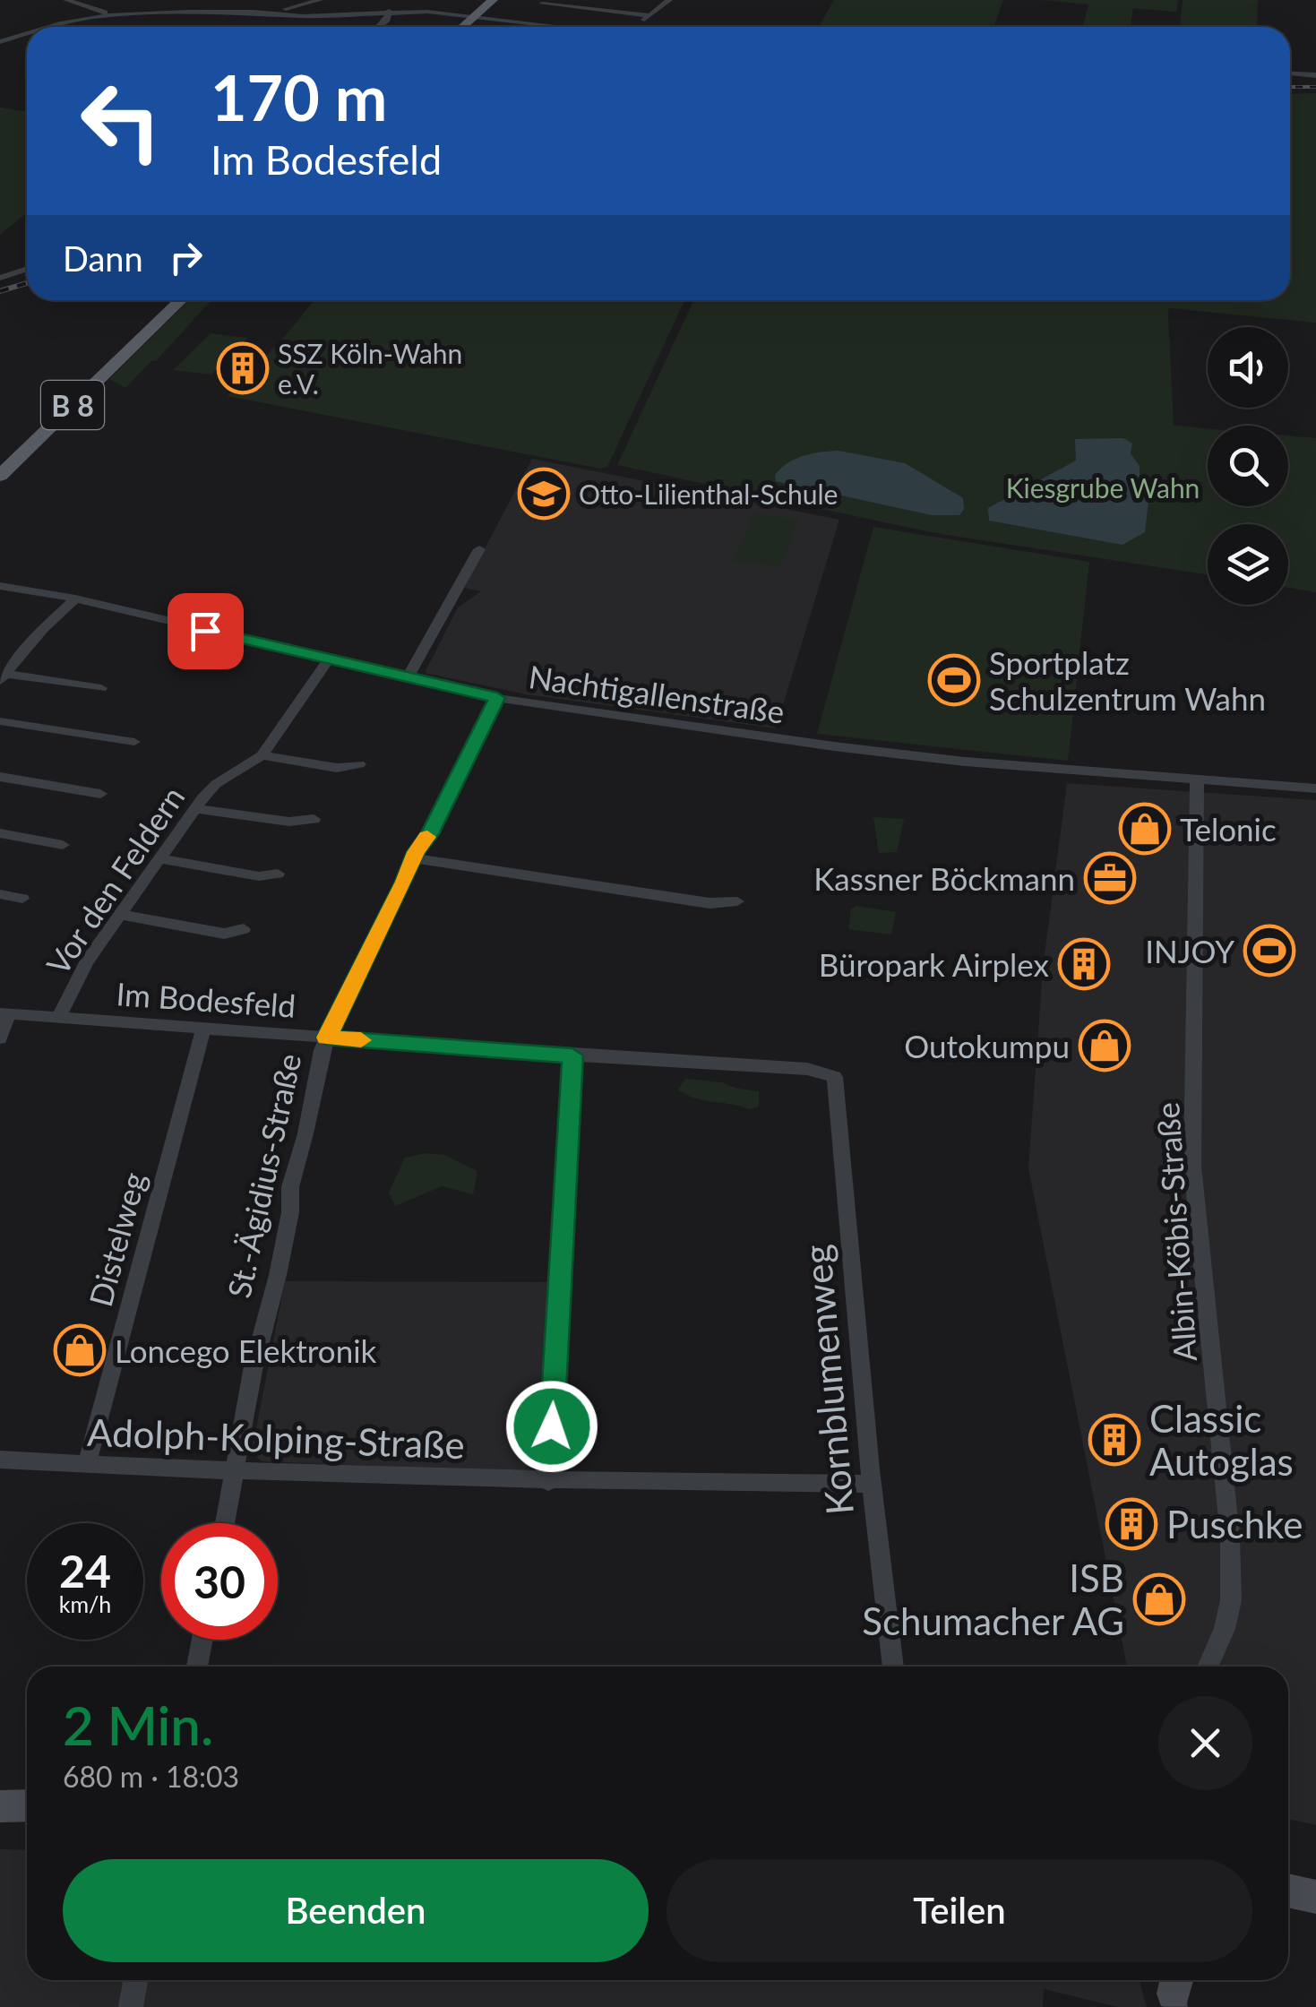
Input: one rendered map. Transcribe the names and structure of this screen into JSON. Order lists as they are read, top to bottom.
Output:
{
  "streets": {
    "main road": ["B 8"],
    "street": [
      "Nachtigallenstraße",
      "Vor den Feldern",
      "Im Bodesfeld",
      "St.-Ägidius-Straße",
      "Albin-Köbis-Straße",
      "Distelweg",
      "Kornblumenweg",
      "Adolph-Kolping-Straße"
    ]
  },
  "crossings": [
    ["Nachtigallenstraße", "Vor den Feldern"],
    ["Nachtigallenstraße", "St.-Ägidius-Straße"],
    ["Nachtigallenstraße", "Albin-Köbis-Straße"],
    ["Vor den Feldern", "Im Bodesfeld"],
    ["Im Bodesfeld", "St.-Ägidius-Straße"],
    ["Im Bodesfeld", "Distelweg"],
    ["Im Bodesfeld", "Kornblumenweg"],
    ["St.-Ägidius-Straße", "Adolph-Kolping-Straße"],
    ["Distelweg", "Adolph-Kolping-Straße"],
    ["Kornblumenweg", "Adolph-Kolping-Straße"]
  ],
  "parks": ["Kiesgrube Wahn"],
  "places": {
    "building": [
      "SSZ Köln-Wahn e.V.",
      "Büropark Airplex",
      "Classic Autoglas",
      "Puschke"
    ],
    "school or university": ["Otto-Lilienthal-Schule"],
    "sports": ["Sportplatz Schulzentrum Wahn", "INJOY"],
    "shop": [
      "Telonic",
      "Outokumpu",
      "Loncego Elektronik",
      "ISB Schumacher AG"
    ],
    "office": ["Kassner Böckmann"]
  },
  "page": {
    "turn": ["170 m", "Im Bodesfeld"],
    "then": "Dann",
    "speed": "24 km/h",
    "limit": "30",
    "heading": ["2 Min.", "680 m · 18:03"],
    "buttons": ["Beenden", "Teilen"]
  }
}
